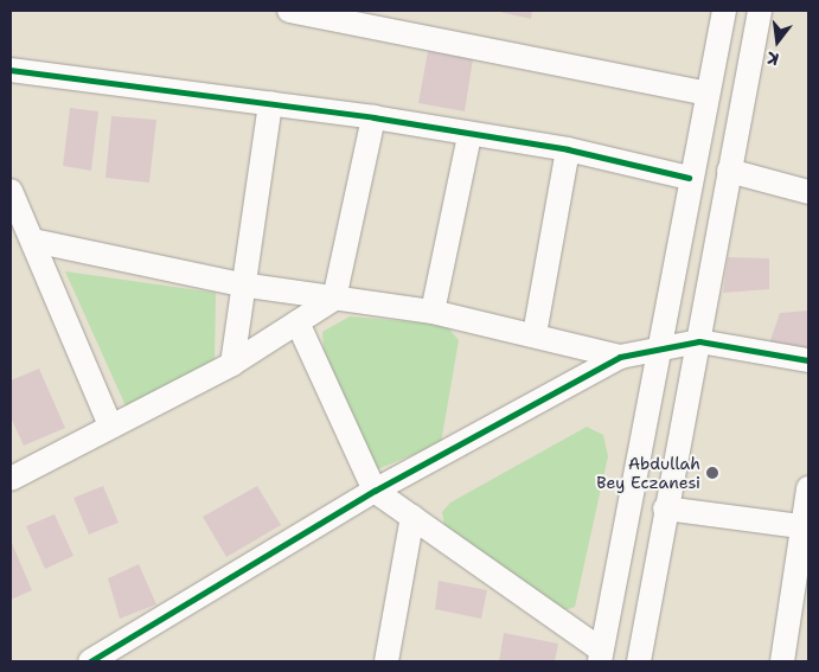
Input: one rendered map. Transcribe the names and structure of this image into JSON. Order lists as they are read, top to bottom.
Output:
{
  "places": ["Abdullah Bey Eczanesi"],
  "north": "bottom"
}
